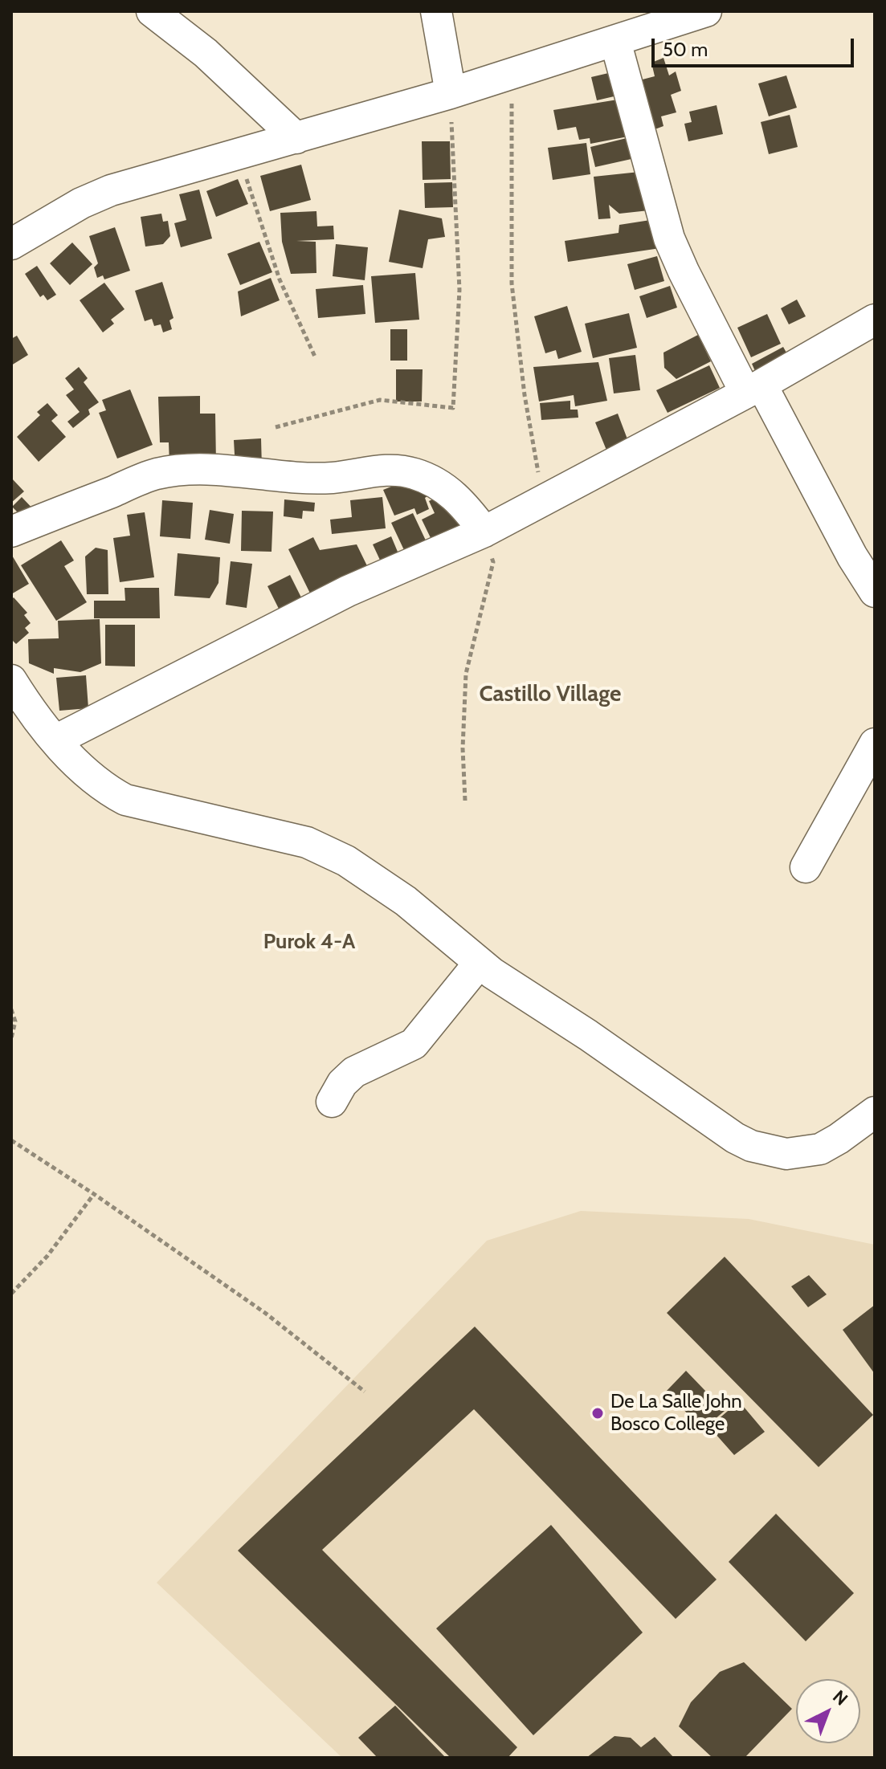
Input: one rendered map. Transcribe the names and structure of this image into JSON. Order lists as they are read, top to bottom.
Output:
{
  "districts": ["Castillo Village", "Purok 4-A"],
  "places": ["De La Salle John Bosco College"],
  "scale_bar": "50 m",
  "north": "top right"
}
